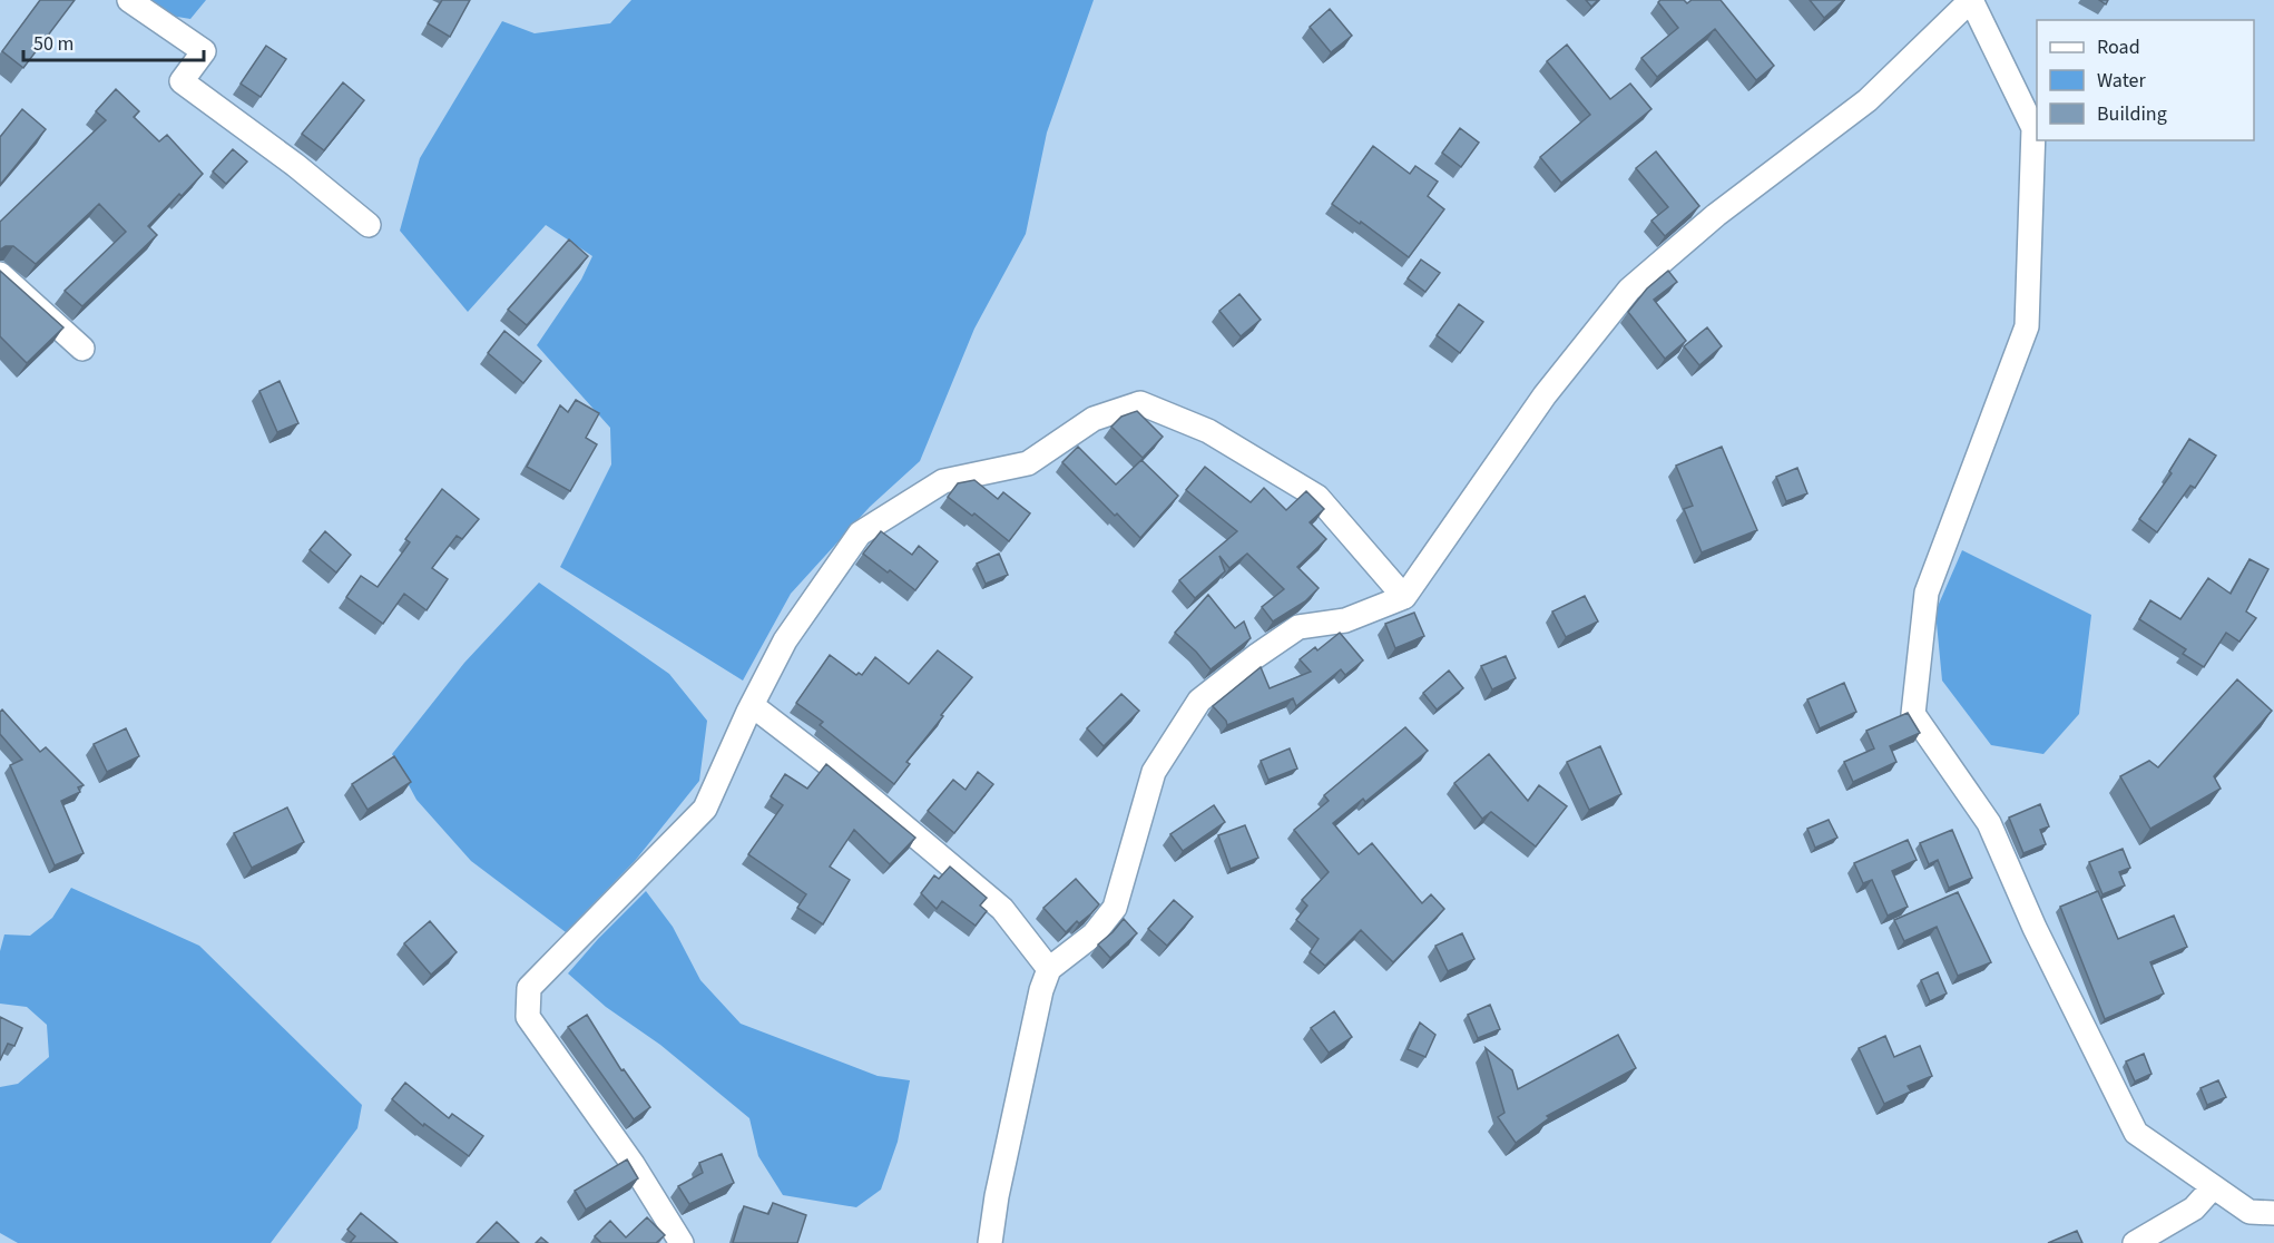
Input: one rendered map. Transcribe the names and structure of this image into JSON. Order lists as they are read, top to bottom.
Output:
{
  "legend": ["Road", "Water", "Building"],
  "scale_bar": "50 m"
}
